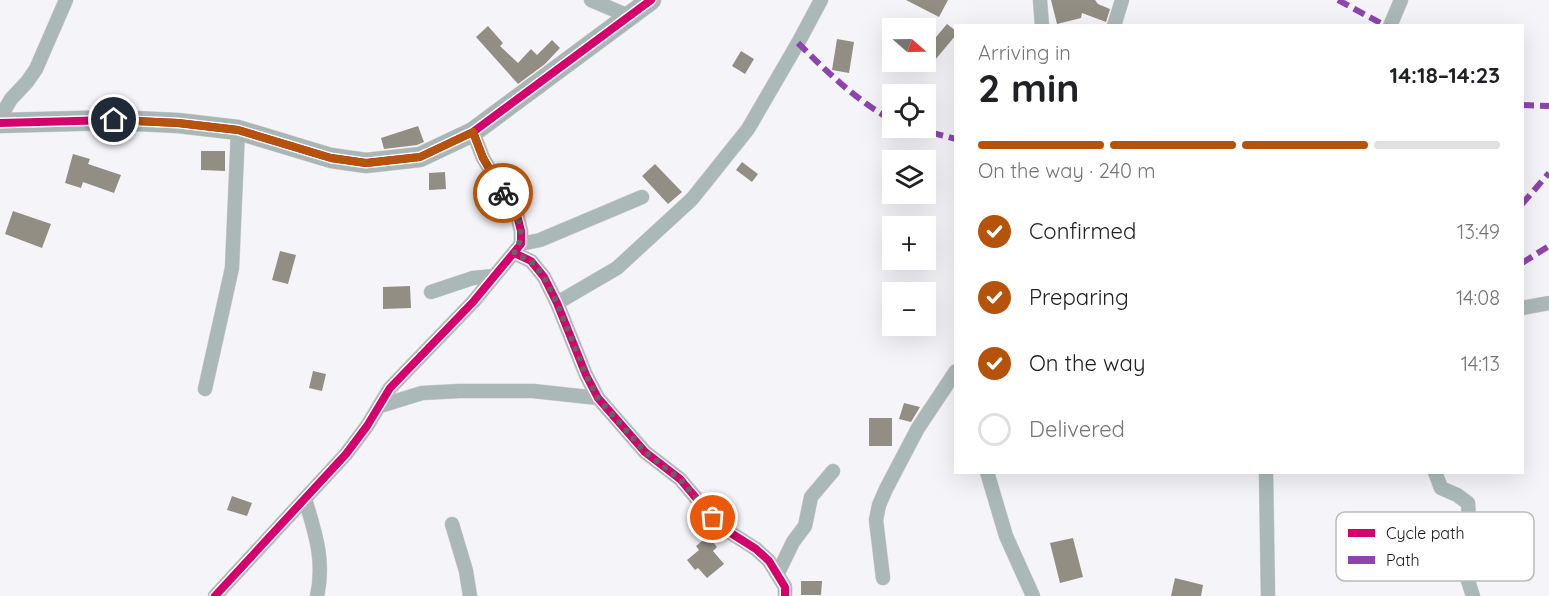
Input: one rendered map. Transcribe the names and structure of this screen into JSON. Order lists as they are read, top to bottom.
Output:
{
  "legend": ["Cycle path", "Path"],
  "north": "right",
  "page": {
    "map_buttons": ["+", "−"],
    "heading": ["2 min", "Arriving in", "14:18–14:23"],
    "bar": "On the way · 240 m",
    "list": [
      ["Confirmed", "13:49"],
      ["Preparing", "14:08"],
      ["On the way", "14:13"],
      "Delivered"
    ]
  }
}
